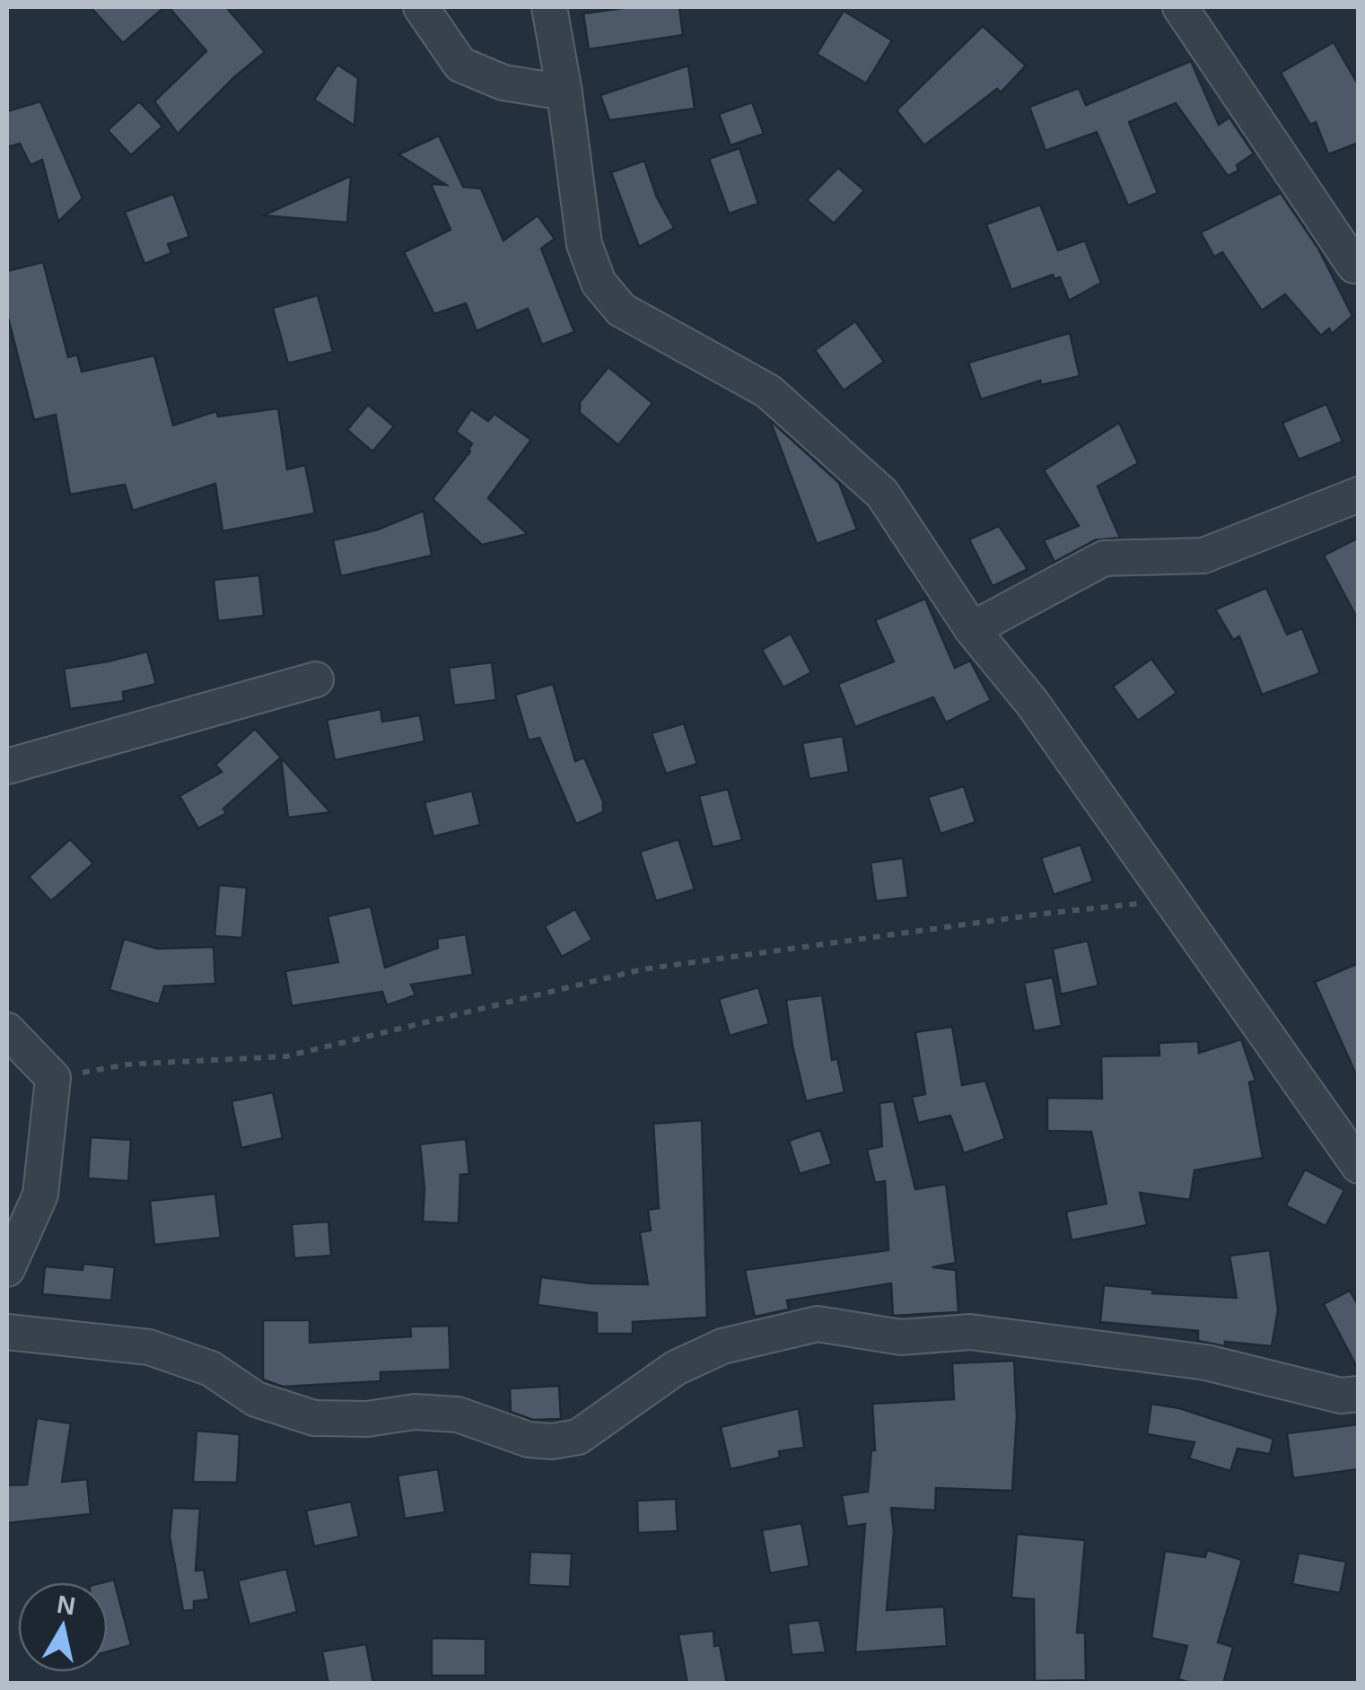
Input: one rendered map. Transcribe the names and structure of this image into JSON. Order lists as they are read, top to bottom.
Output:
{
  "north": "top"
}
